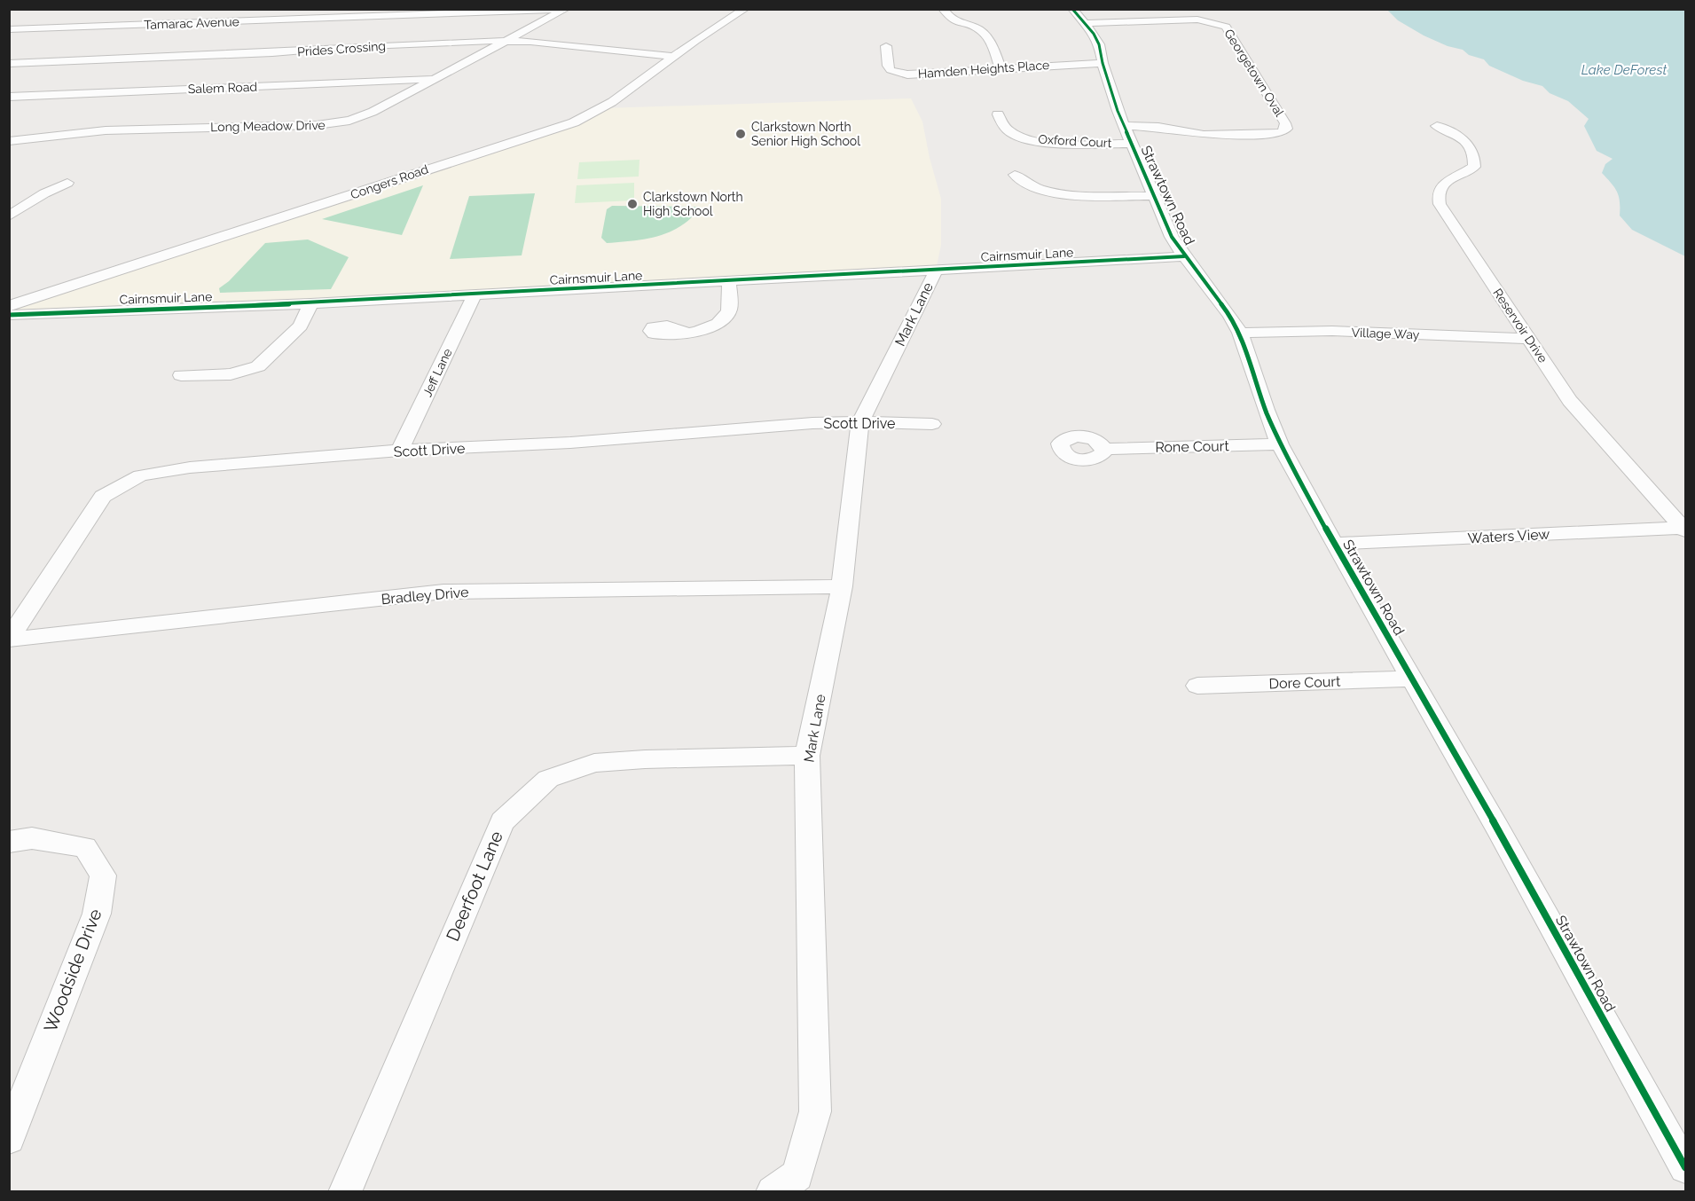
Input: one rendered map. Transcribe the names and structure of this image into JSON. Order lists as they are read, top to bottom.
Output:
{
  "streets": {
    "street": [
      "Tamarac Avenue",
      "Prides Crossing",
      "Hamden Heights Place",
      "Georgetown Oval",
      "Salem Road",
      "Long Meadow Drive",
      "Oxford Court",
      "Congers Road",
      "Strawtown Road",
      "Cairnsmuir Lane",
      "Mark Lane",
      "Reservoir Drive",
      "Village Way",
      "Jeff Lane",
      "Scott Drive",
      "Rone Court",
      "Waters View",
      "Bradley Drive",
      "Dore Court",
      "Deerfoot Lane",
      "Woodside Drive"
    ]
  },
  "crossings": [
    ["Tamarac Avenue", "Long Meadow Drive"],
    ["Prides Crossing", "Long Meadow Drive"],
    ["Prides Crossing", "Congers Road"],
    ["Hamden Heights Place", "Strawtown Road"],
    ["Georgetown Oval", "Oxford Court"],
    ["Georgetown Oval", "Strawtown Road"],
    ["Salem Road", "Long Meadow Drive"],
    ["Oxford Court", "Strawtown Road"],
    ["Strawtown Road", "Cairnsmuir Lane"],
    ["Strawtown Road", "Village Way"],
    ["Strawtown Road", "Rone Court"],
    ["Strawtown Road", "Waters View"],
    ["Strawtown Road", "Dore Court"],
    ["Cairnsmuir Lane", "Mark Lane"],
    ["Cairnsmuir Lane", "Jeff Lane"],
    ["Mark Lane", "Scott Drive"],
    ["Mark Lane", "Bradley Drive"],
    ["Mark Lane", "Deerfoot Lane"],
    ["Reservoir Drive", "Village Way"],
    ["Reservoir Drive", "Waters View"],
    ["Jeff Lane", "Scott Drive"],
    ["Scott Drive", "Bradley Drive"]
  ],
  "water": ["Lake DeForest"],
  "places": ["Clarkstown North Senior High School", "Clarkstown North High School"]
}
